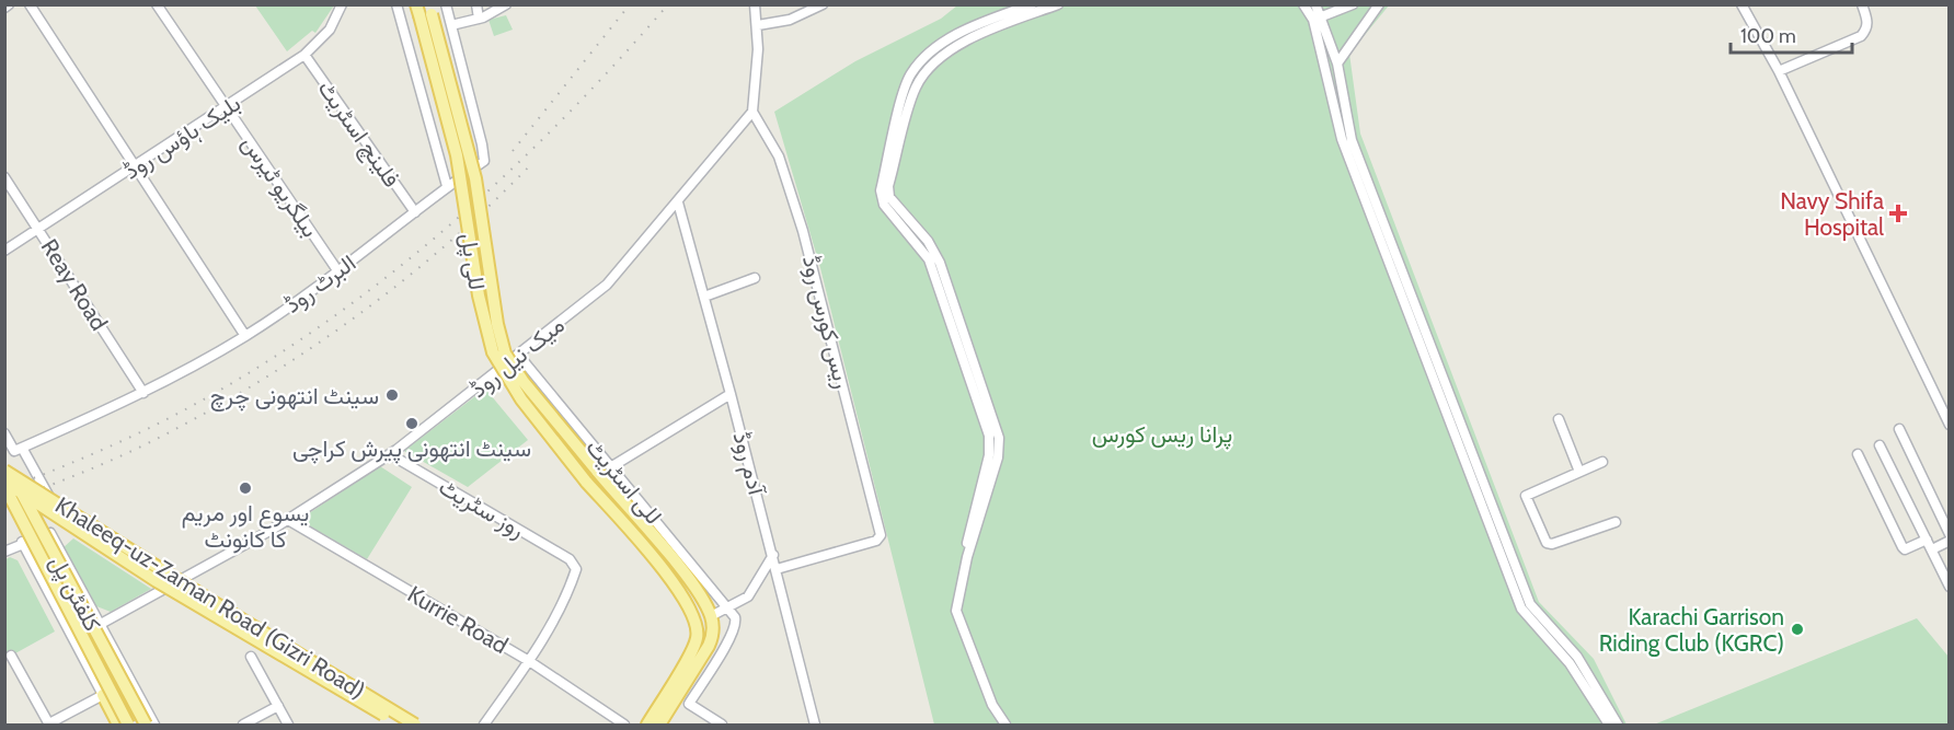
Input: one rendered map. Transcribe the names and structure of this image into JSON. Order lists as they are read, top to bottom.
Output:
{
  "streets": {
    "main road": ["للی پل", "کلفٹن پل", "Khaleeq-uz-Zaman Road (Gizri Road)"],
    "street": [
      "فلینچ اسٹریٹ",
      "بلیک ہاؤس روڈ",
      "بیلگریو ٹیرس",
      "البرٹ روڈ",
      "Reay Road",
      "ریس کورس روڈ",
      "میک نیل روڈ",
      "آدم روڈ",
      "للی اسٹریٹ",
      "روز سٹریٹ",
      "Kurrie Road"
    ]
  },
  "crossings": [
    ["فلینچ اسٹریٹ", "بلیک ہاؤس روڈ"],
    ["فلینچ اسٹریٹ", "البرٹ روڈ"],
    ["بلیک ہاؤس روڈ", "بیلگریو ٹیرس"],
    ["بلیک ہاؤس روڈ", "Reay Road"],
    ["بیلگریو ٹیرس", "البرٹ روڈ"],
    ["البرٹ روڈ", "Reay Road"],
    ["ریس کورس روڈ", "میک نیل روڈ"],
    ["ریس کورس روڈ", "آدم روڈ"],
    ["میک نیل روڈ", "آدم روڈ"],
    ["میک نیل روڈ", "للی اسٹریٹ"],
    ["میک نیل روڈ", "روز سٹریٹ"],
    ["میک نیل روڈ", "Kurrie Road"],
    ["روز سٹریٹ", "Kurrie Road"],
    ["کلفٹن پل", "Khaleeq-uz-Zaman Road (Gizri Road)"]
  ],
  "parks": ["پرانا ریس کورس"],
  "places": {
    "health": ["Navy Shifa Hospital"],
    "other": [
      "سینٹ انتھونی چرچ",
      "سینٹ انتھونی پیرش کراچی",
      "یسوع اور مریم کا کانونٹ",
      "Karachi Garrison Riding Club (KGRC)"
    ]
  },
  "scale_bar": "100 m"
}
